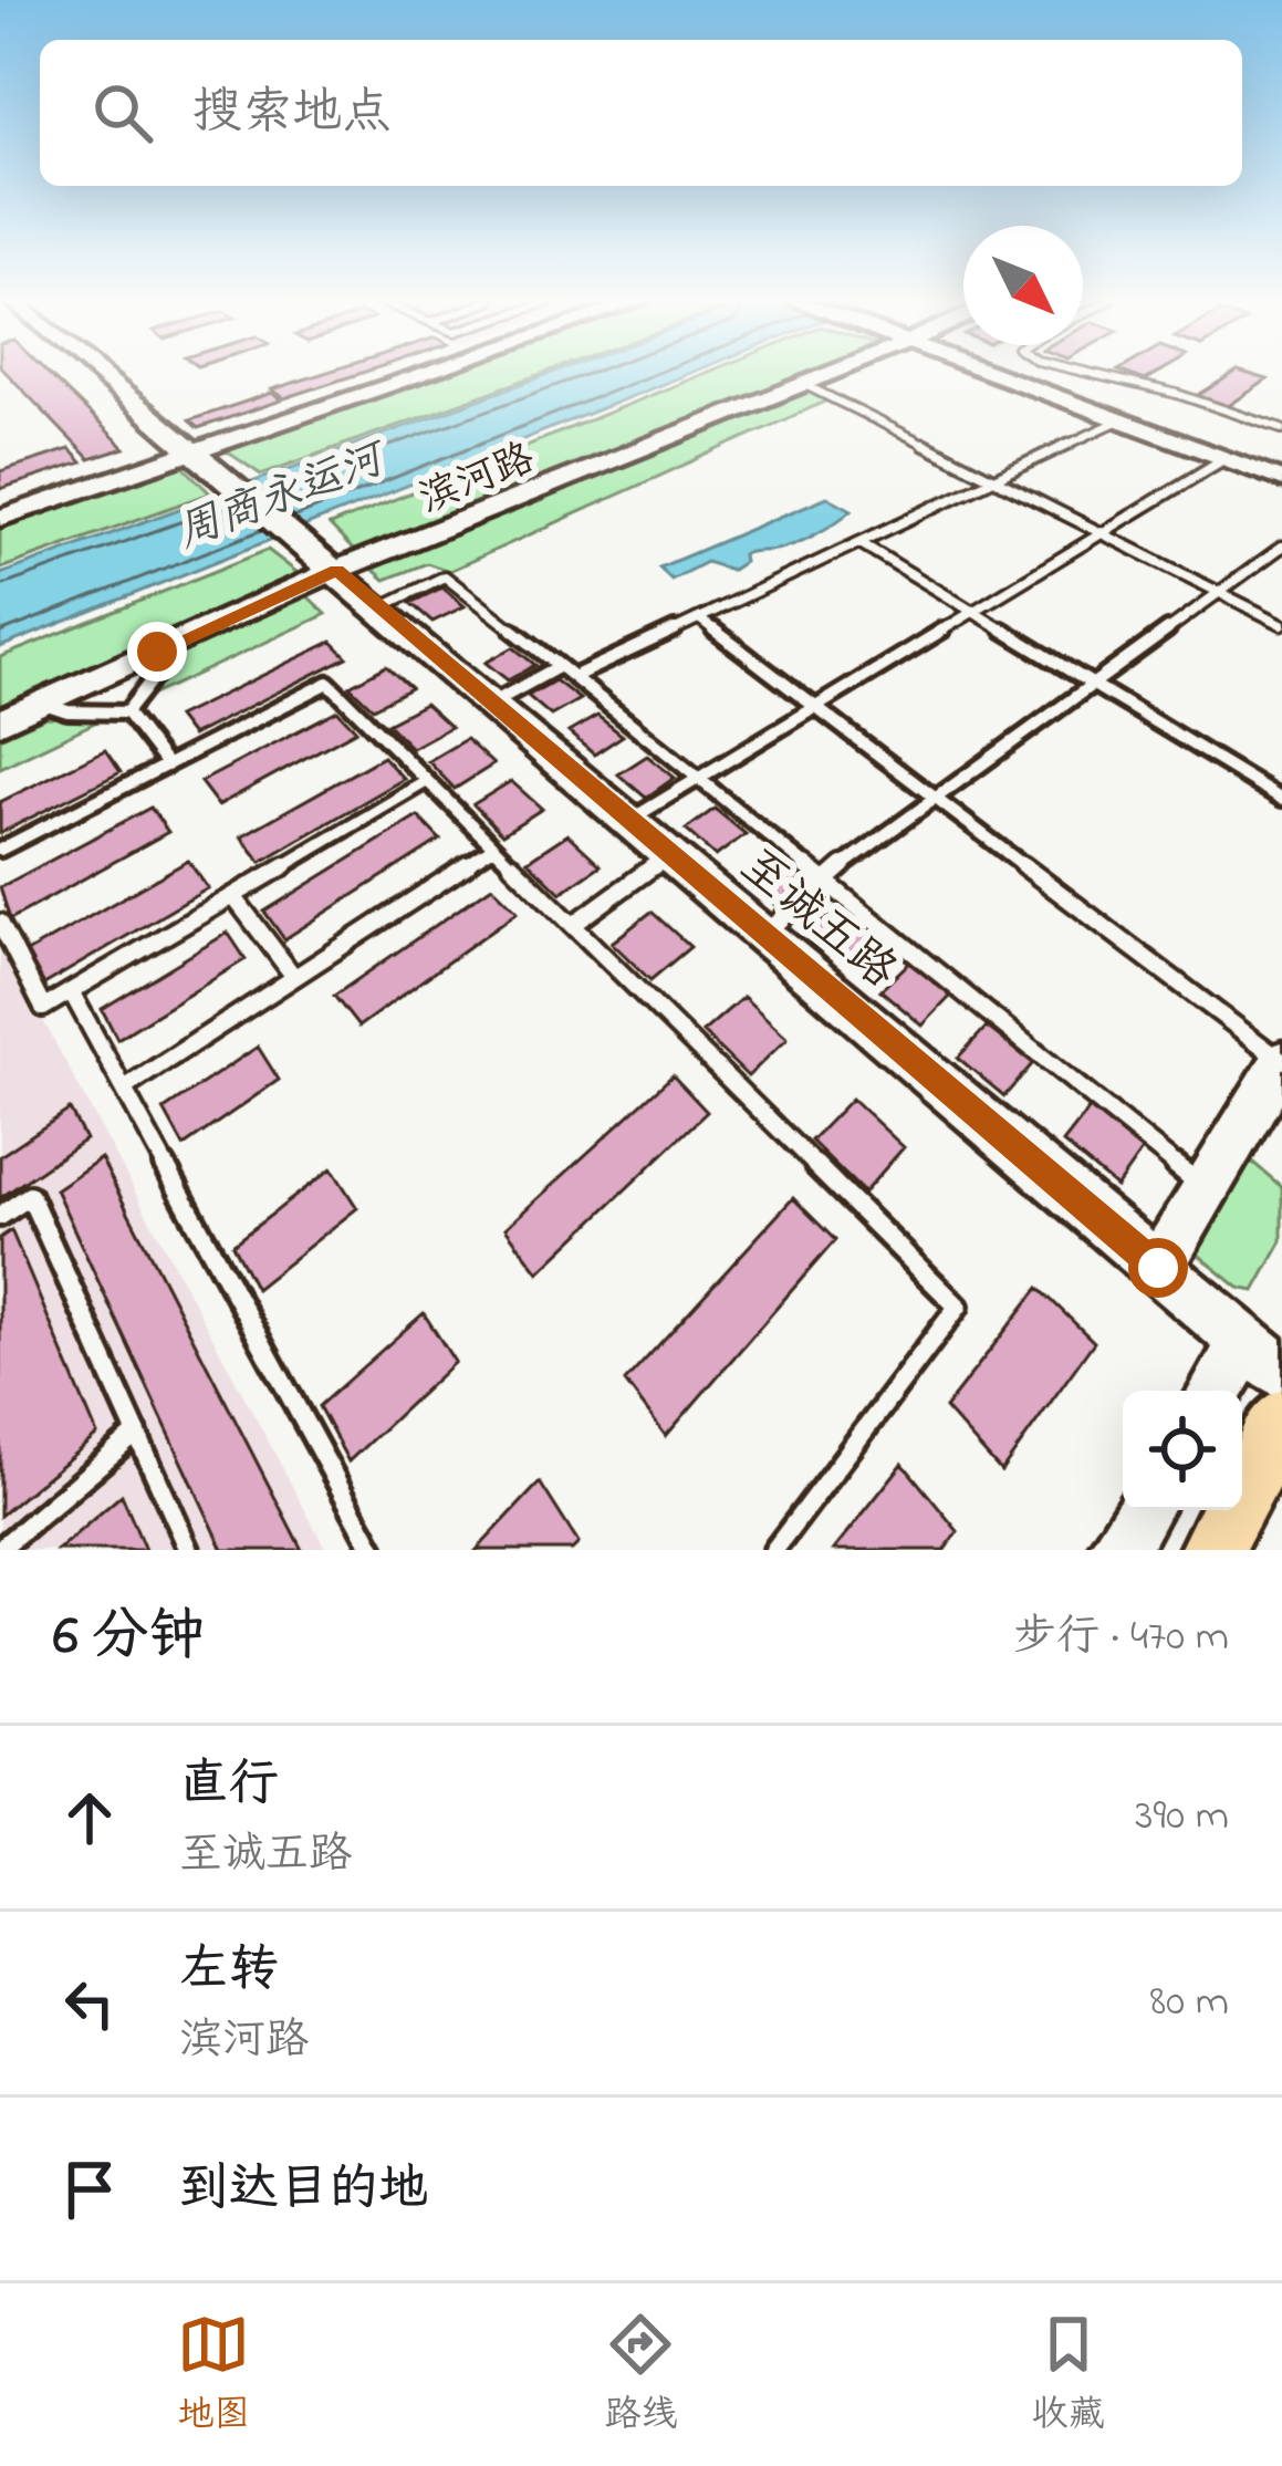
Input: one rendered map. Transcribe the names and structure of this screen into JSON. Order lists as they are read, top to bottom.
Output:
{
  "streets": {
    "street": ["滨河路", "至诚五路"]
  },
  "crossings": [
    ["滨河路", "至诚五路"]
  ],
  "water": ["周商永运河"],
  "north": "bottom right",
  "page": {
    "search": "搜索地点",
    "heading": ["6 分钟", "步行 · 470 m"],
    "list": [
      ["直行", "至诚五路", "390 m"],
      ["左转", "滨河路", "80 m"],
      "到达目的地"
    ],
    "nav": ["地图", "路线", "收藏"]
  }
}
